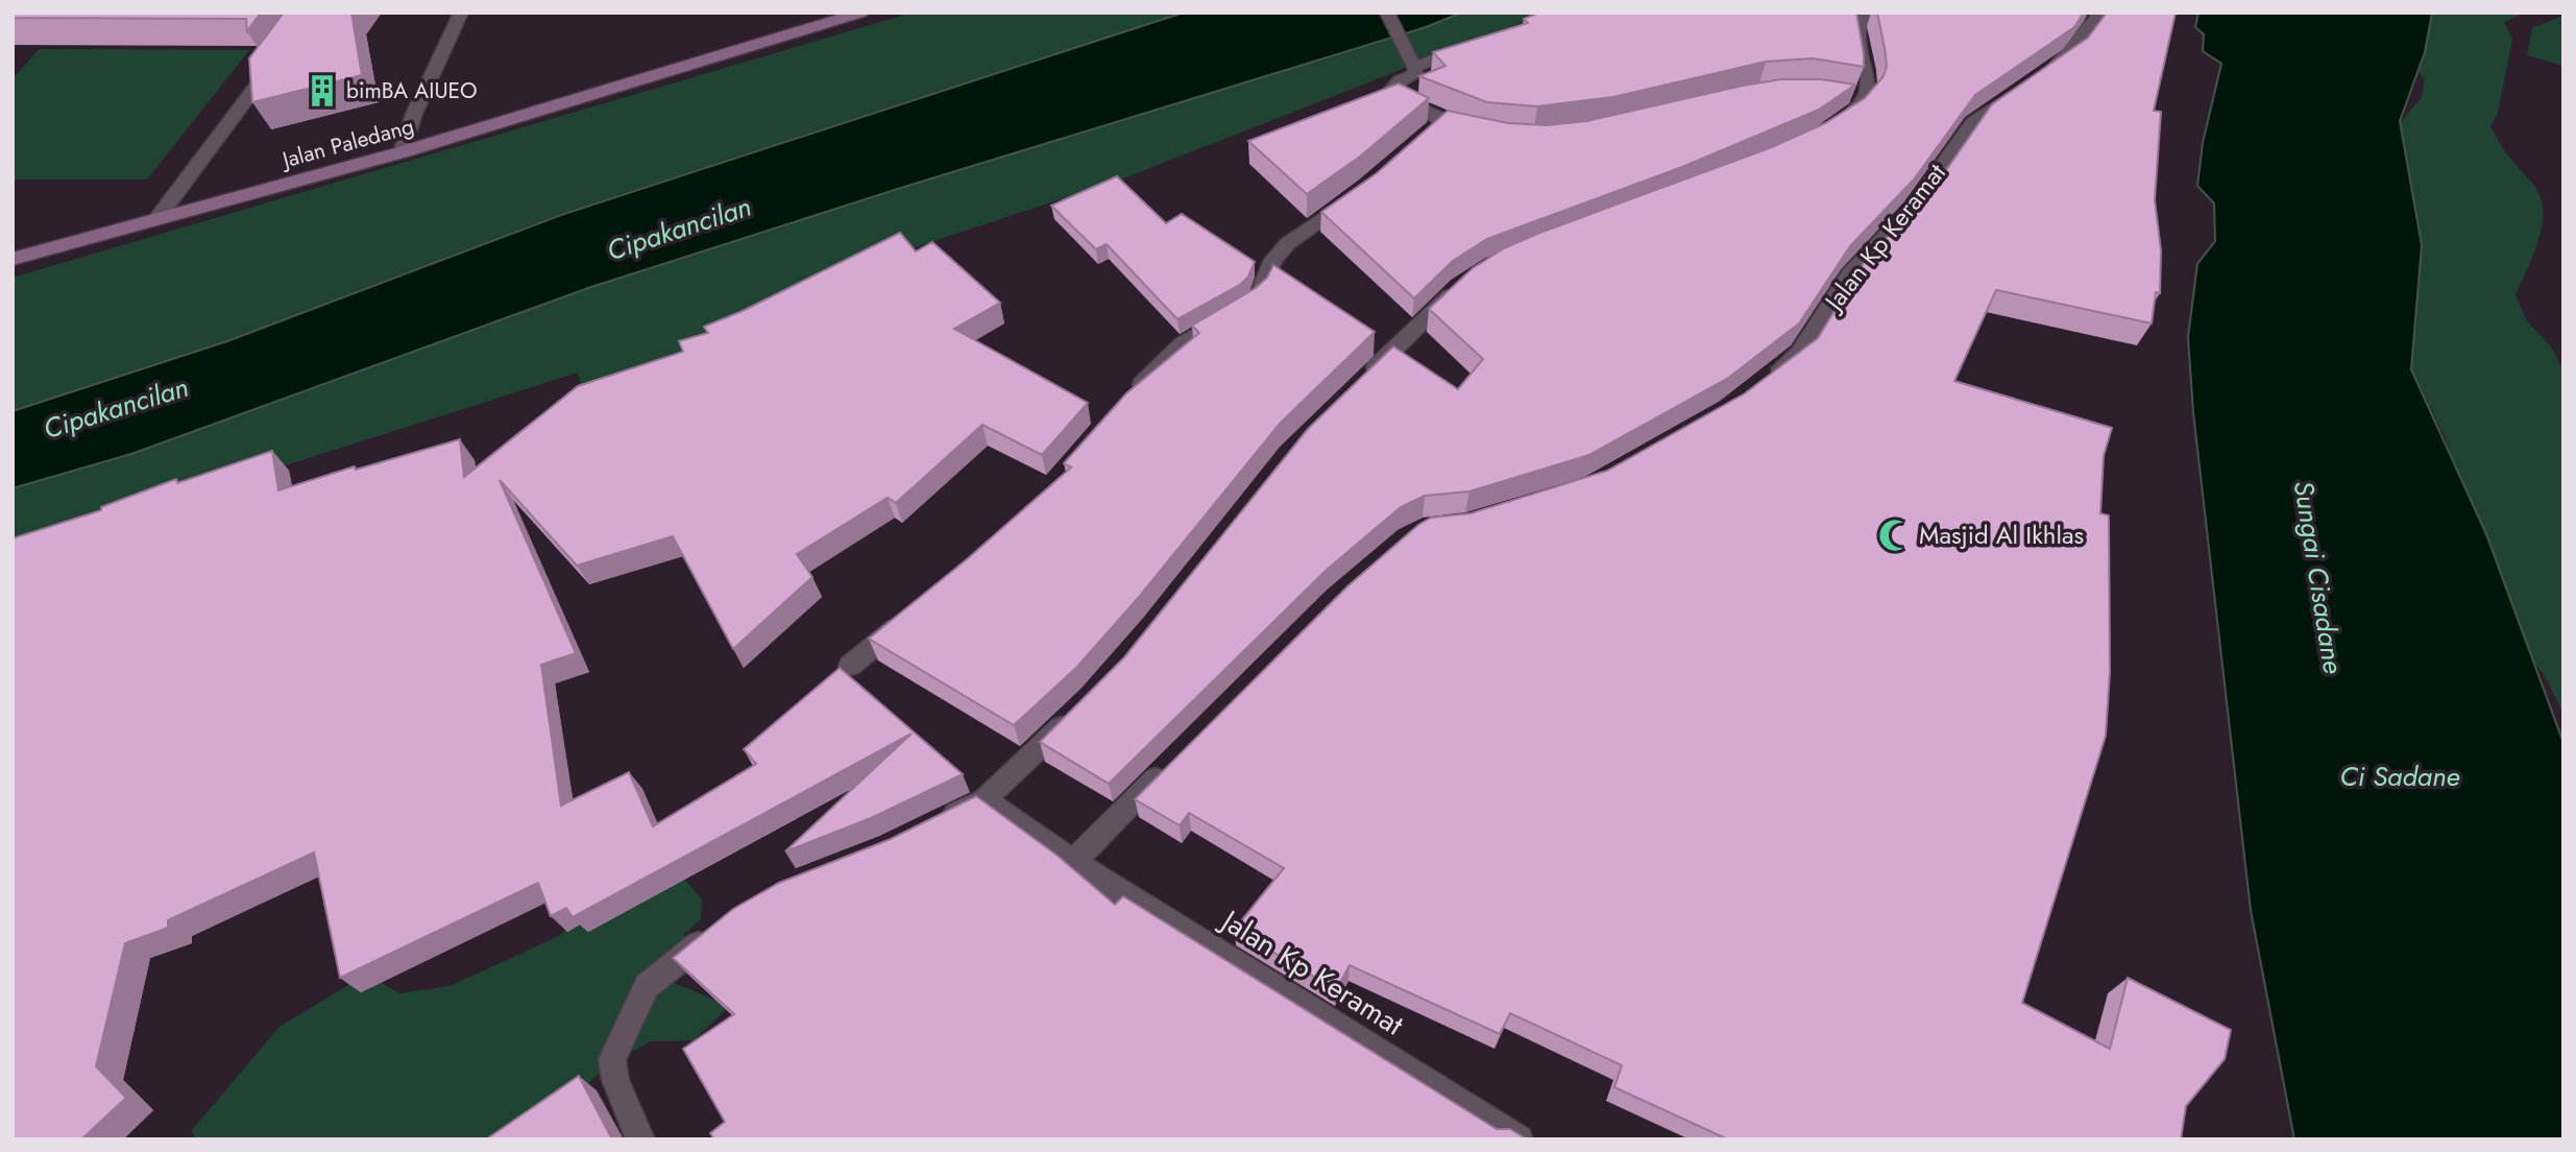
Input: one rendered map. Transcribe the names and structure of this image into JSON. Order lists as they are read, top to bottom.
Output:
{
  "streets": {
    "street": ["Jalan Paledang", "Jalan Kp Keramat"]
  },
  "water": ["Cipakancilan", "Sungai Cisadane", "Ci Sadane"],
  "places": {
    "building": ["bimBA AIUEO"],
    "mosque": ["Masjid Al Ikhlas"]
  }
}
